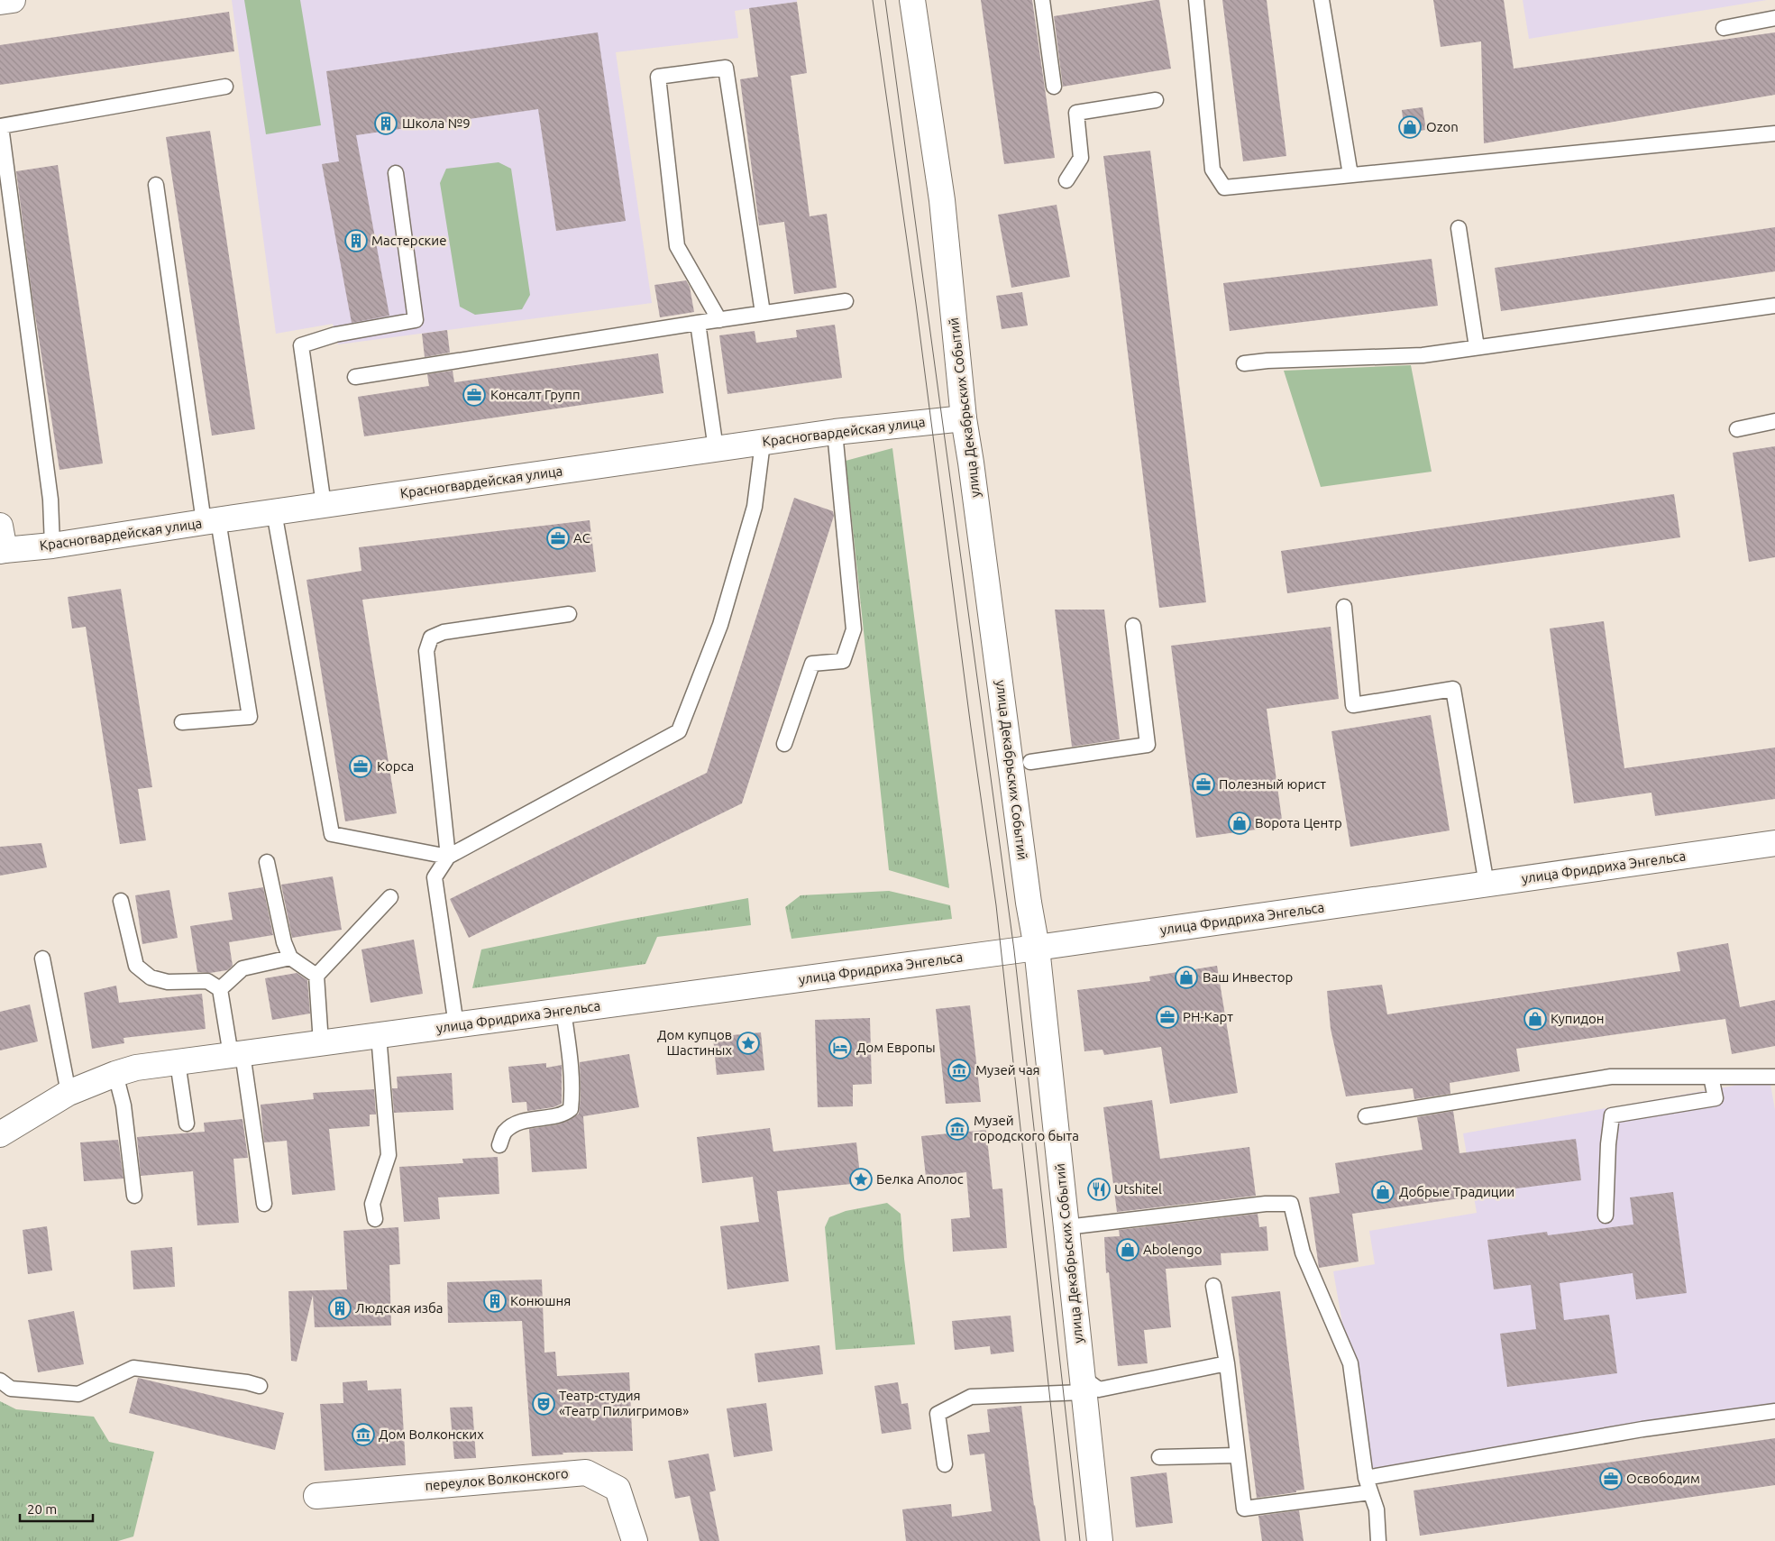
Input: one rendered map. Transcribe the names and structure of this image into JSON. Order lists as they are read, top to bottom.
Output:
{
  "streets": {
    "street": [
      "улица Декабрьских Событий",
      "Красногвардейская улица",
      "улица Фридриха Энгельса",
      "переулок Волконского"
    ]
  },
  "crossings": [
    ["улица Декабрьских Событий", "Красногвардейская улица"],
    ["улица Декабрьских Событий", "улица Фридриха Энгельса"]
  ],
  "places": {
    "building": [
      "Школа №9",
      "Мастерские",
      "Конюшня",
      "Людская изба"
    ],
    "shop": [
      "Ozon",
      "Ворота Центр",
      "Ваш Инвестор",
      "Купидон",
      "Добрые Традиции",
      "Abolengo"
    ],
    "office": [
      "Консалт Групп",
      "АС",
      "Корса",
      "Полезный юрист",
      "РН-Карт",
      "Освободим"
    ],
    "place": ["Дом купцов Шастиных", "Белка Аполос"],
    "hotel": ["Дом Европы"],
    "museum": ["Музей чая", "Музей городского быта", "Дом Волконских"],
    "restaurant": ["Utshitel"],
    "theatre": ["Театр-студия «Театр Пилигримов»"]
  },
  "scale_bar": "20 m"
}
